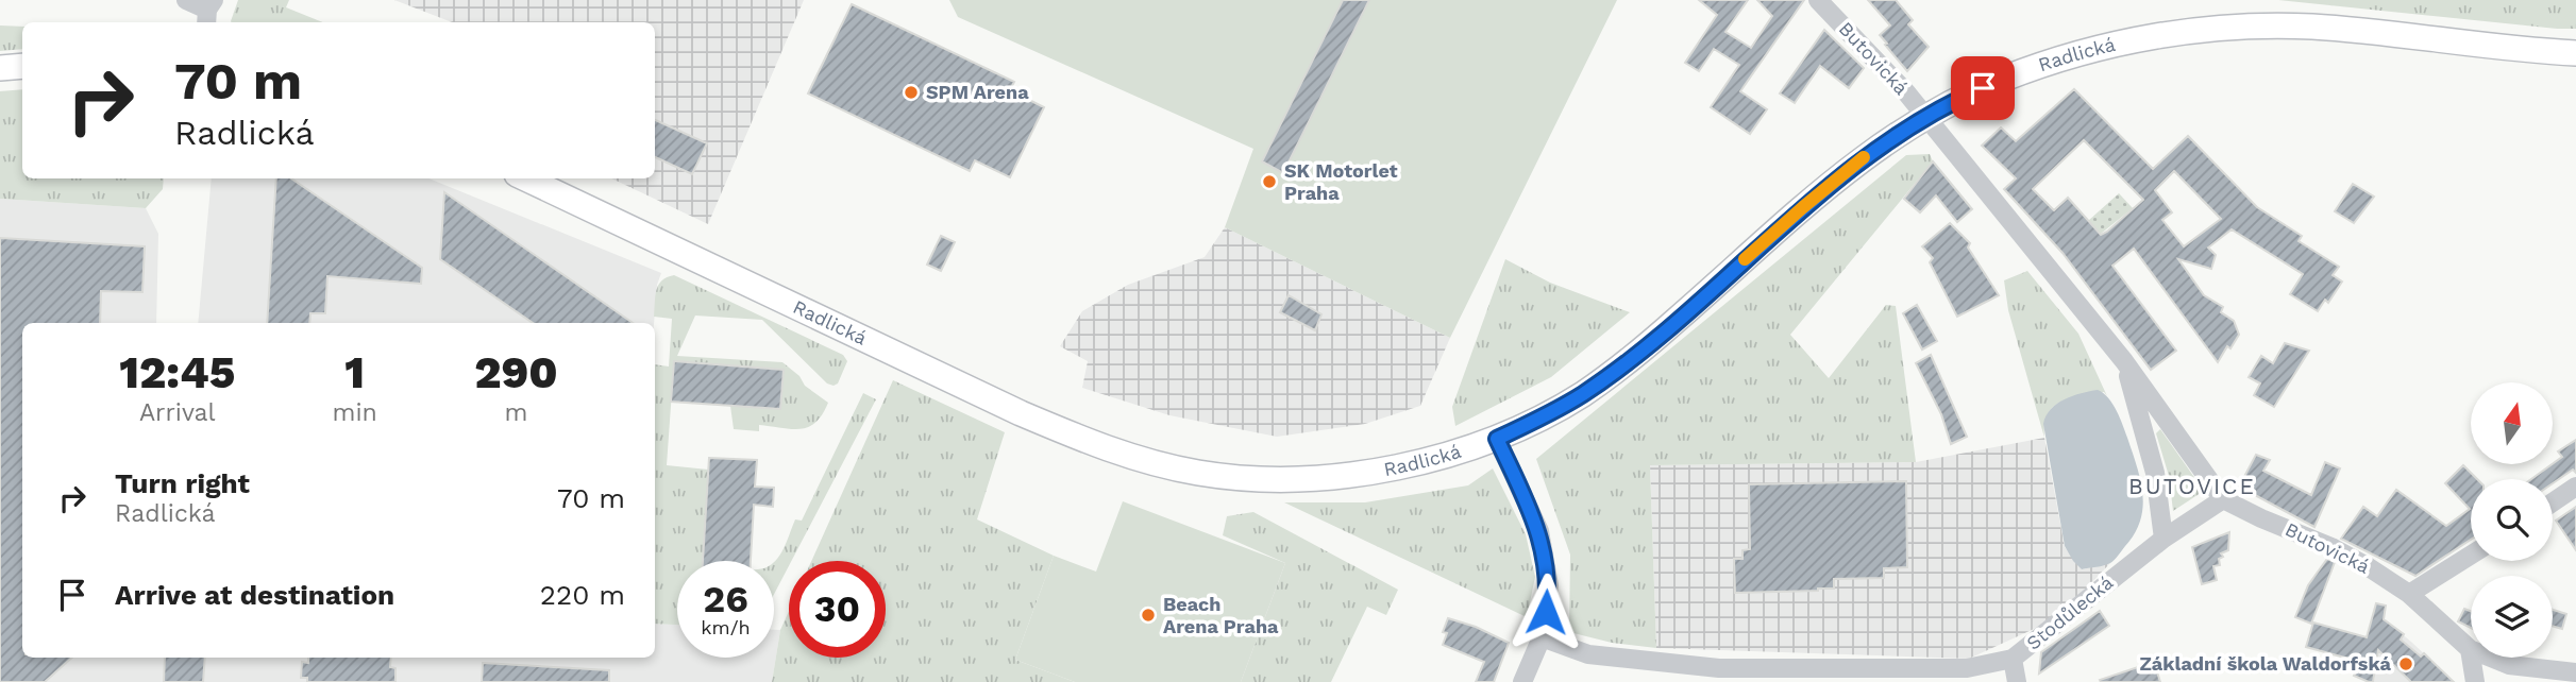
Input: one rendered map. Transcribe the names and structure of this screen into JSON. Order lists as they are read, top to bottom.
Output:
{
  "streets": {
    "main road": ["Radlická"],
    "street": ["Butovická", "Stodůlecká"]
  },
  "crossings": [
    ["Radlická", "Butovická"],
    ["Butovická", "Stodůlecká"]
  ],
  "districts": ["BUTOVICE"],
  "places": [
    "SPM Arena",
    "SK Motorlet Praha",
    "Beach Arena Praha",
    "Základní škola Waldorfská"
  ],
  "north": "top",
  "page": {
    "turn": ["70 m", "Radlická"],
    "eta": [
      "12:45",
      "Arrival",
      "1",
      "min",
      "290",
      "m"
    ],
    "list": [
      {
        "name": "Turn right",
        "note": "Radlická",
        "value": "70 m"
      },
      {
        "name": "Arrive at destination",
        "value": "220 m"
      }
    ],
    "speed": "26 km/h",
    "limit": "30"
  }
}
